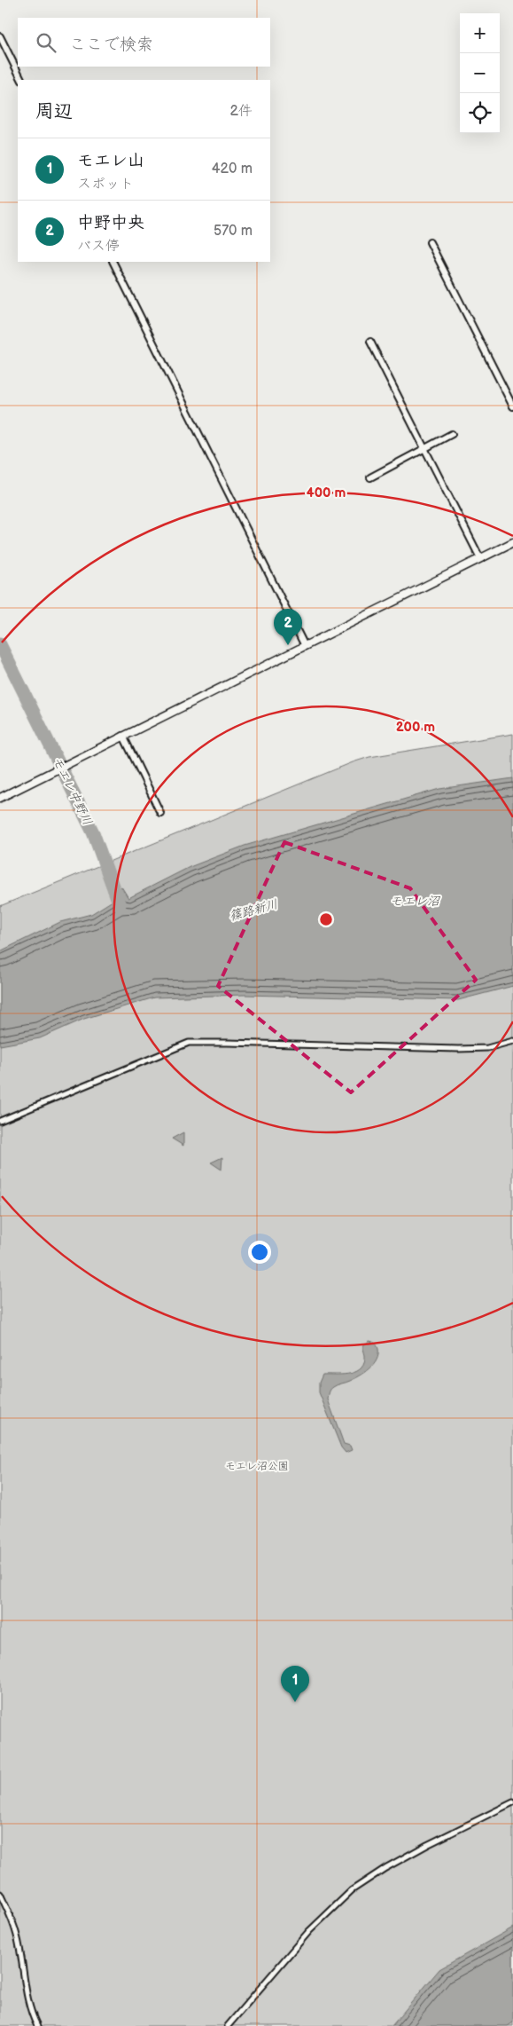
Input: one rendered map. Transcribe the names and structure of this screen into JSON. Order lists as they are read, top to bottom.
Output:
{
  "water": ["モエレ中野川", "モエレ沼", "篠路新川"],
  "parks": ["モエレ沼公園"],
  "page": {
    "map_buttons": ["+", "−"],
    "search": "ここで検索",
    "heading": ["周辺", "2件"],
    "list": [
      {
        "mark": "1",
        "name": "モエレ山",
        "note": "スポット",
        "value": "420 m"
      },
      {
        "mark": "2",
        "name": "中野中央",
        "note": "バス停",
        "value": "570 m"
      }
    ],
    "pins": ["2", "1"]
  },
  "rings": ["400 m", "200 m"]
}
